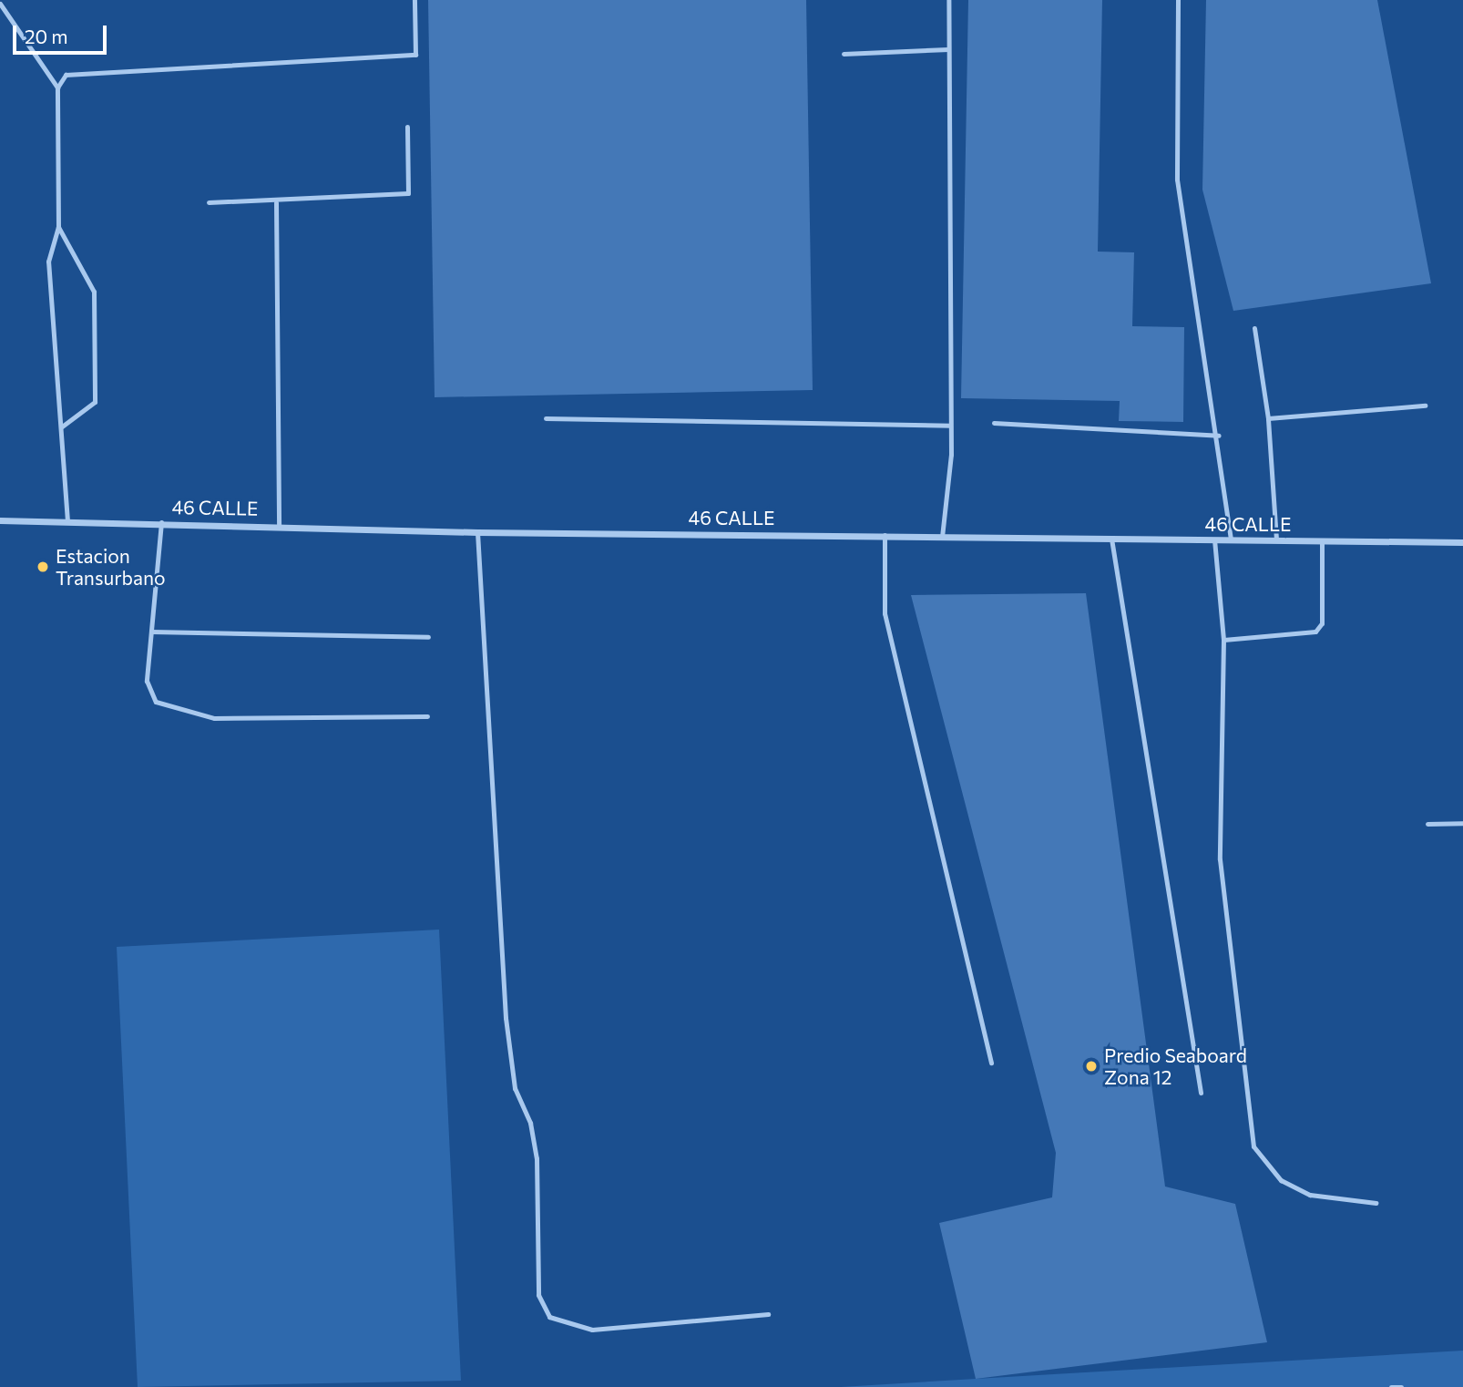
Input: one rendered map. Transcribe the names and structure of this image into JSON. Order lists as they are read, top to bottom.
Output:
{
  "streets": {
    "street": ["46 CALLE"]
  },
  "places": ["Estacion Transurbano", "Predio Seaboard Zona 12"],
  "scale_bar": "20 m"
}
